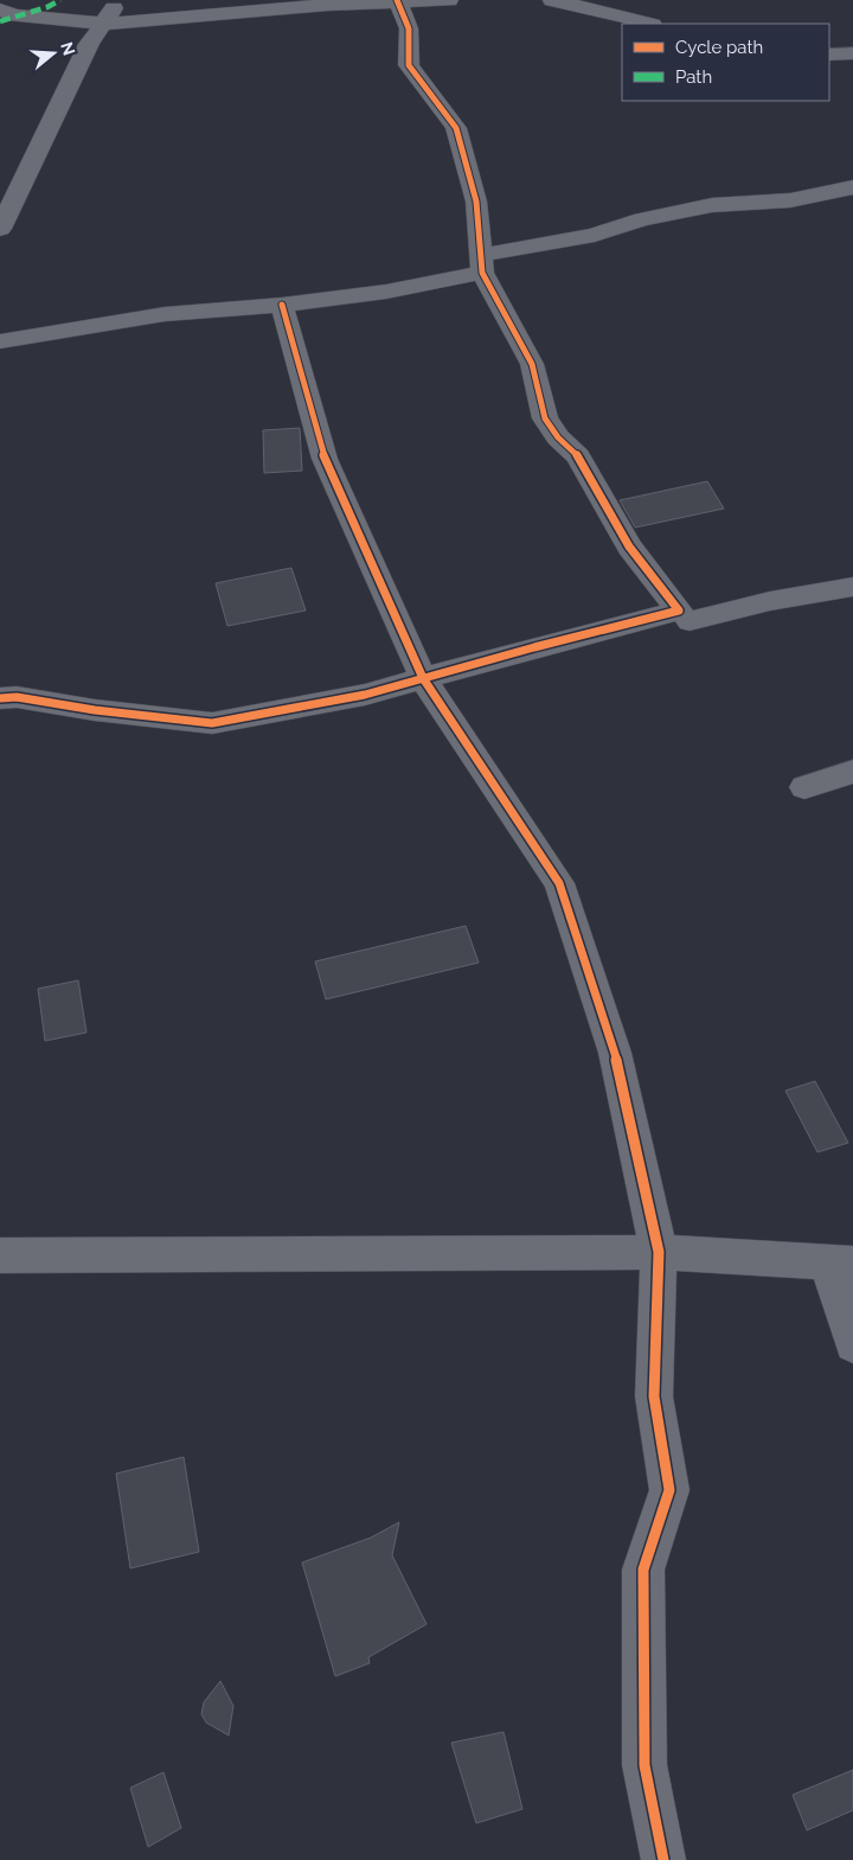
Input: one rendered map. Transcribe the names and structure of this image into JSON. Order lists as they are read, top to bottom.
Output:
{
  "legend": ["Cycle path", "Path"],
  "north": "right"
}
